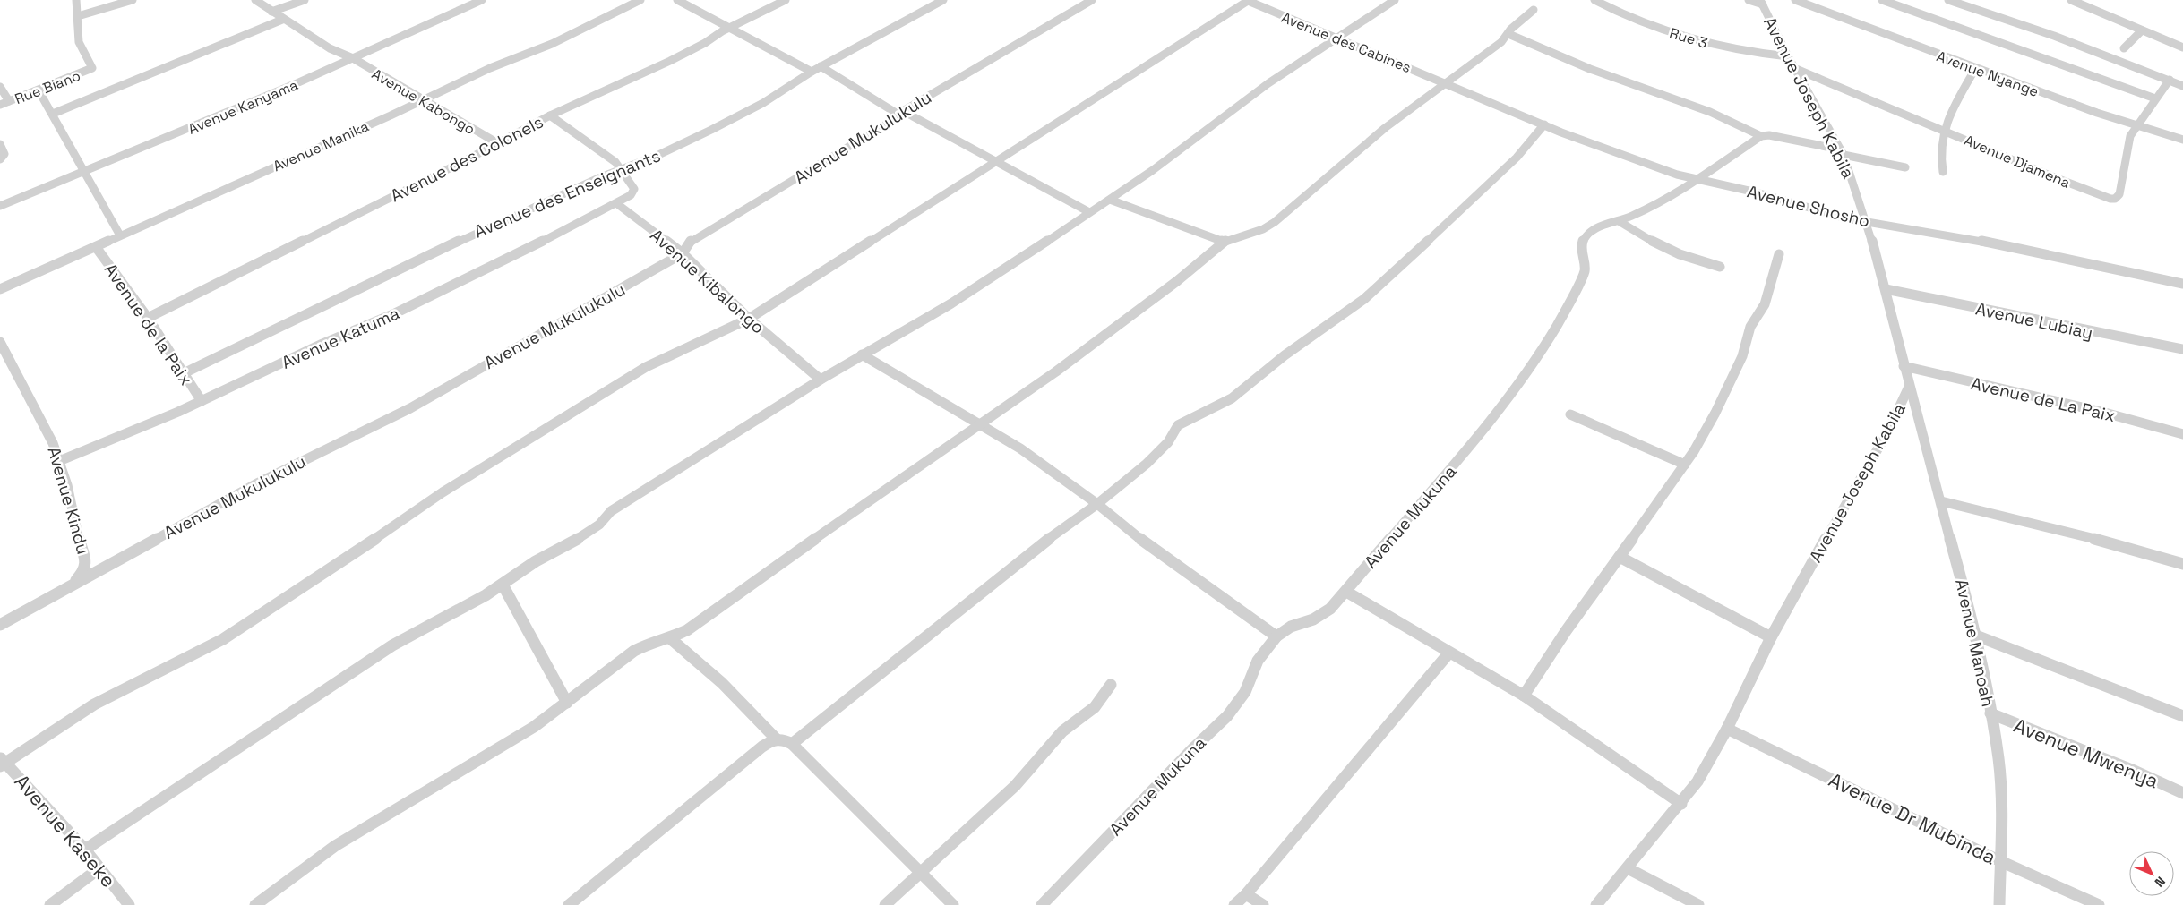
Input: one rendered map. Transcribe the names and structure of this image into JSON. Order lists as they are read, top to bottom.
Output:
{
  "streets": {
    "street": [
      "Rue 3",
      "Avenue des Cabines",
      "Avenue Nyange",
      "Rue Biano",
      "Avenue Joseph Kabila",
      "Avenue Kabongo",
      "Avenue Kanyama",
      "Avenue Mukulukulu",
      "Avenue Manika",
      "Avenue des Colonels",
      "Avenue Djamena",
      "Avenue des Enseignants",
      "Avenue Shosho",
      "Avenue Kibalongo",
      "Avenue Lubiay",
      "Avenue de la Paix",
      "Avenue Katuma",
      "Avenue de La Paix",
      "Avenue Kindu",
      "Avenue Mukuna",
      "Avenue Manoah",
      "Avenue Mwenya",
      "Avenue Dr Mubinda",
      "Avenue Kaseke"
    ]
  },
  "crossings": [
    ["Rue 3", "Avenue Joseph Kabila"],
    ["Avenue des Cabines", "Avenue Shosho"],
    ["Avenue Nyange", "Avenue Djamena"],
    ["Rue Biano", "Avenue de la Paix"],
    ["Avenue Joseph Kabila", "Avenue Djamena"],
    ["Avenue Joseph Kabila", "Avenue Shosho"],
    ["Avenue Joseph Kabila", "Avenue Lubiay"],
    ["Avenue Joseph Kabila", "Avenue de La Paix"],
    ["Avenue Joseph Kabila", "Avenue Manoah"],
    ["Avenue Joseph Kabila", "Avenue Dr Mubinda"],
    ["Avenue Kabongo", "Avenue Kanyama"],
    ["Avenue Kabongo", "Avenue Manika"],
    ["Avenue Kabongo", "Avenue des Colonels"],
    ["Avenue Kanyama", "Avenue de la Paix"],
    ["Avenue Mukulukulu", "Avenue Kibalongo"],
    ["Avenue Mukulukulu", "Avenue Kindu"],
    ["Avenue Manika", "Avenue de la Paix"],
    ["Avenue des Colonels", "Avenue de la Paix"],
    ["Avenue des Enseignants", "Avenue de la Paix"],
    ["Avenue Shosho", "Avenue Mukuna"],
    ["Avenue Kibalongo", "Avenue Katuma"],
    ["Avenue de la Paix", "Avenue Katuma"],
    ["Avenue Katuma", "Avenue Kindu"],
    ["Avenue Manoah", "Avenue Mwenya"],
    ["Avenue Manoah", "Avenue Dr Mubinda"]
  ],
  "north": "bottom right"
}
